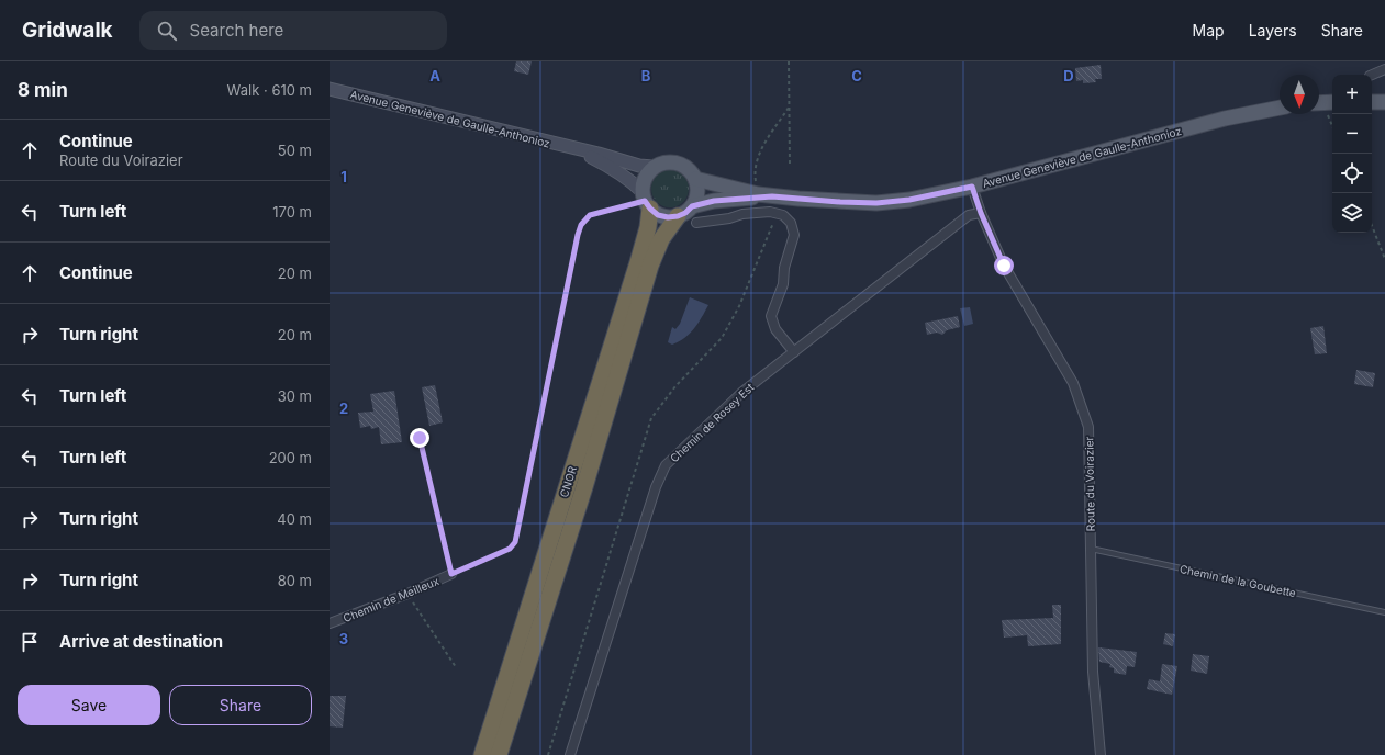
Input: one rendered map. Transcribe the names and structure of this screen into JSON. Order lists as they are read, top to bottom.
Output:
{
  "streets": {
    "highway": ["CNOR"],
    "main road": ["Avenue Geneviève de Gaulle-Anthonioz"],
    "street": ["Chemin de Rosey Est", "Route du Voirazier", "Chemin de Meilleux"],
    "lane": ["Chemin de la Goubette"]
  },
  "crossings": [
    ["Avenue Geneviève de Gaulle-Anthonioz", "CNOR"],
    ["Avenue Geneviève de Gaulle-Anthonioz", "Route du Voirazier"],
    ["Chemin de Rosey Est", "Route du Voirazier"],
    ["Route du Voirazier", "Chemin de la Goubette"]
  ],
  "north": "bottom",
  "page": {
    "header": "Gridwalk",
    "search": "Search here",
    "nav": ["Map", "Layers", "Share"],
    "heading": ["8 min", "Walk · 610 m"],
    "map_buttons": ["+", "−"],
    "list": [
      ["Continue", "Route du Voirazier", "50 m"],
      ["Turn left", "170 m"],
      ["Continue", "20 m"],
      ["Turn right", "20 m"],
      ["Turn left", "30 m"],
      ["Turn left", "200 m"],
      ["Turn right", "40 m"],
      ["Turn right", "80 m"],
      "Arrive at destination"
    ],
    "buttons": ["Save", "Share"]
  },
  "grid": {
    "columns": [
      "A",
      "B",
      "C",
      "D"
    ],
    "rows": ["1", "2", "3"]
  }
}
